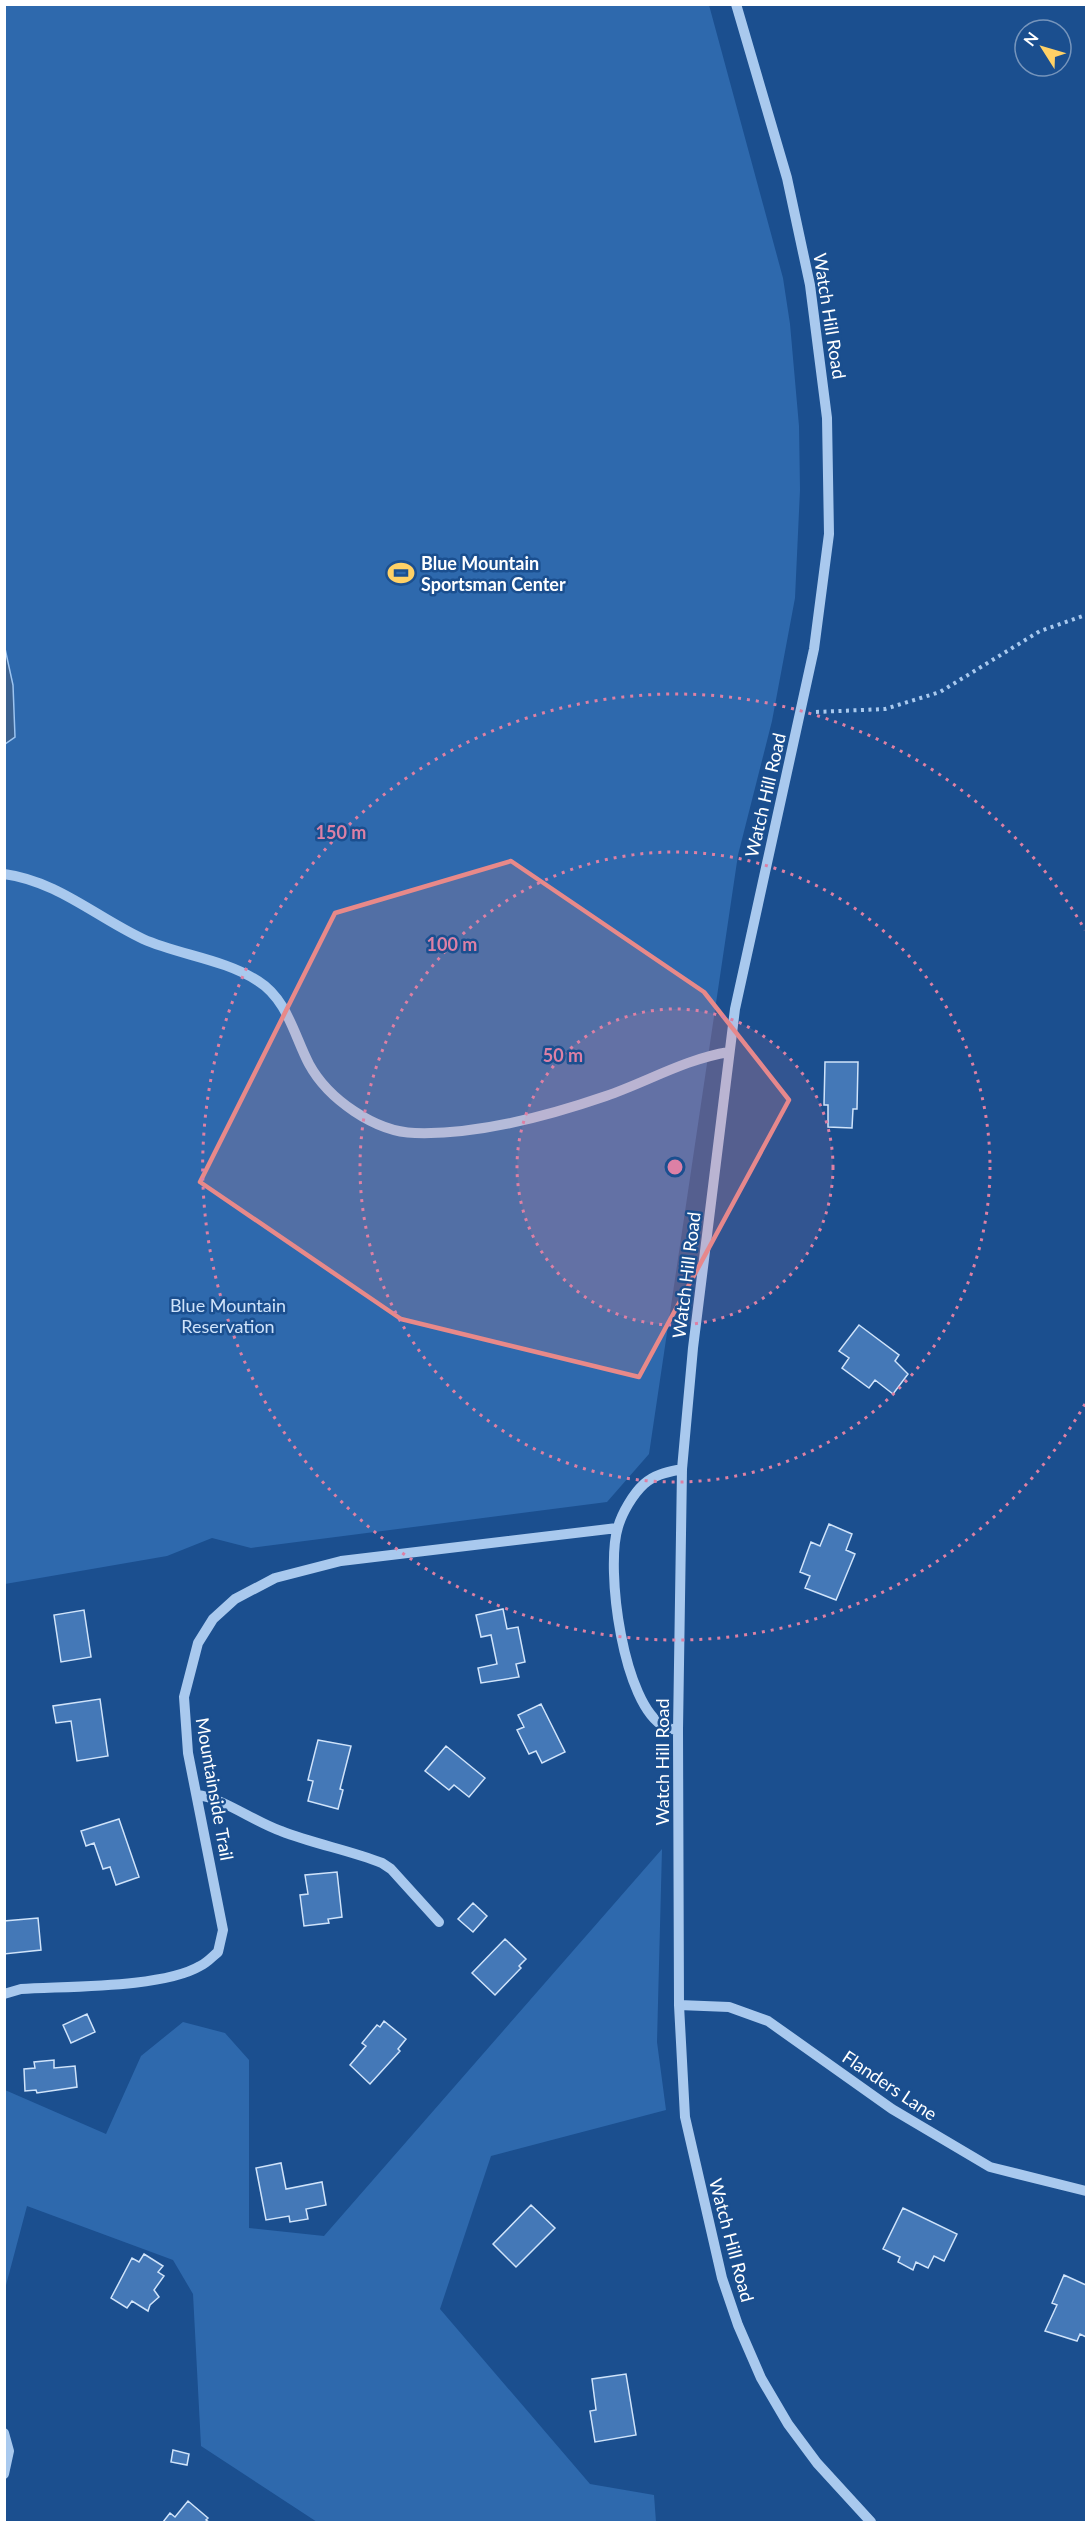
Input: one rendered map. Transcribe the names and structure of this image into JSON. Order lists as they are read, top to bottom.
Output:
{
  "streets": {
    "street": ["Watch Hill Road", "Mountainside Trail", "Flanders Lane"]
  },
  "crossings": [
    ["Watch Hill Road", "Flanders Lane"]
  ],
  "parks": ["Blue Mountain Reservation"],
  "places": {
    "sports": ["Blue Mountain Sportsman Center"]
  },
  "north": "top left",
  "rings": ["150 m", "100 m", "50 m"]
}
